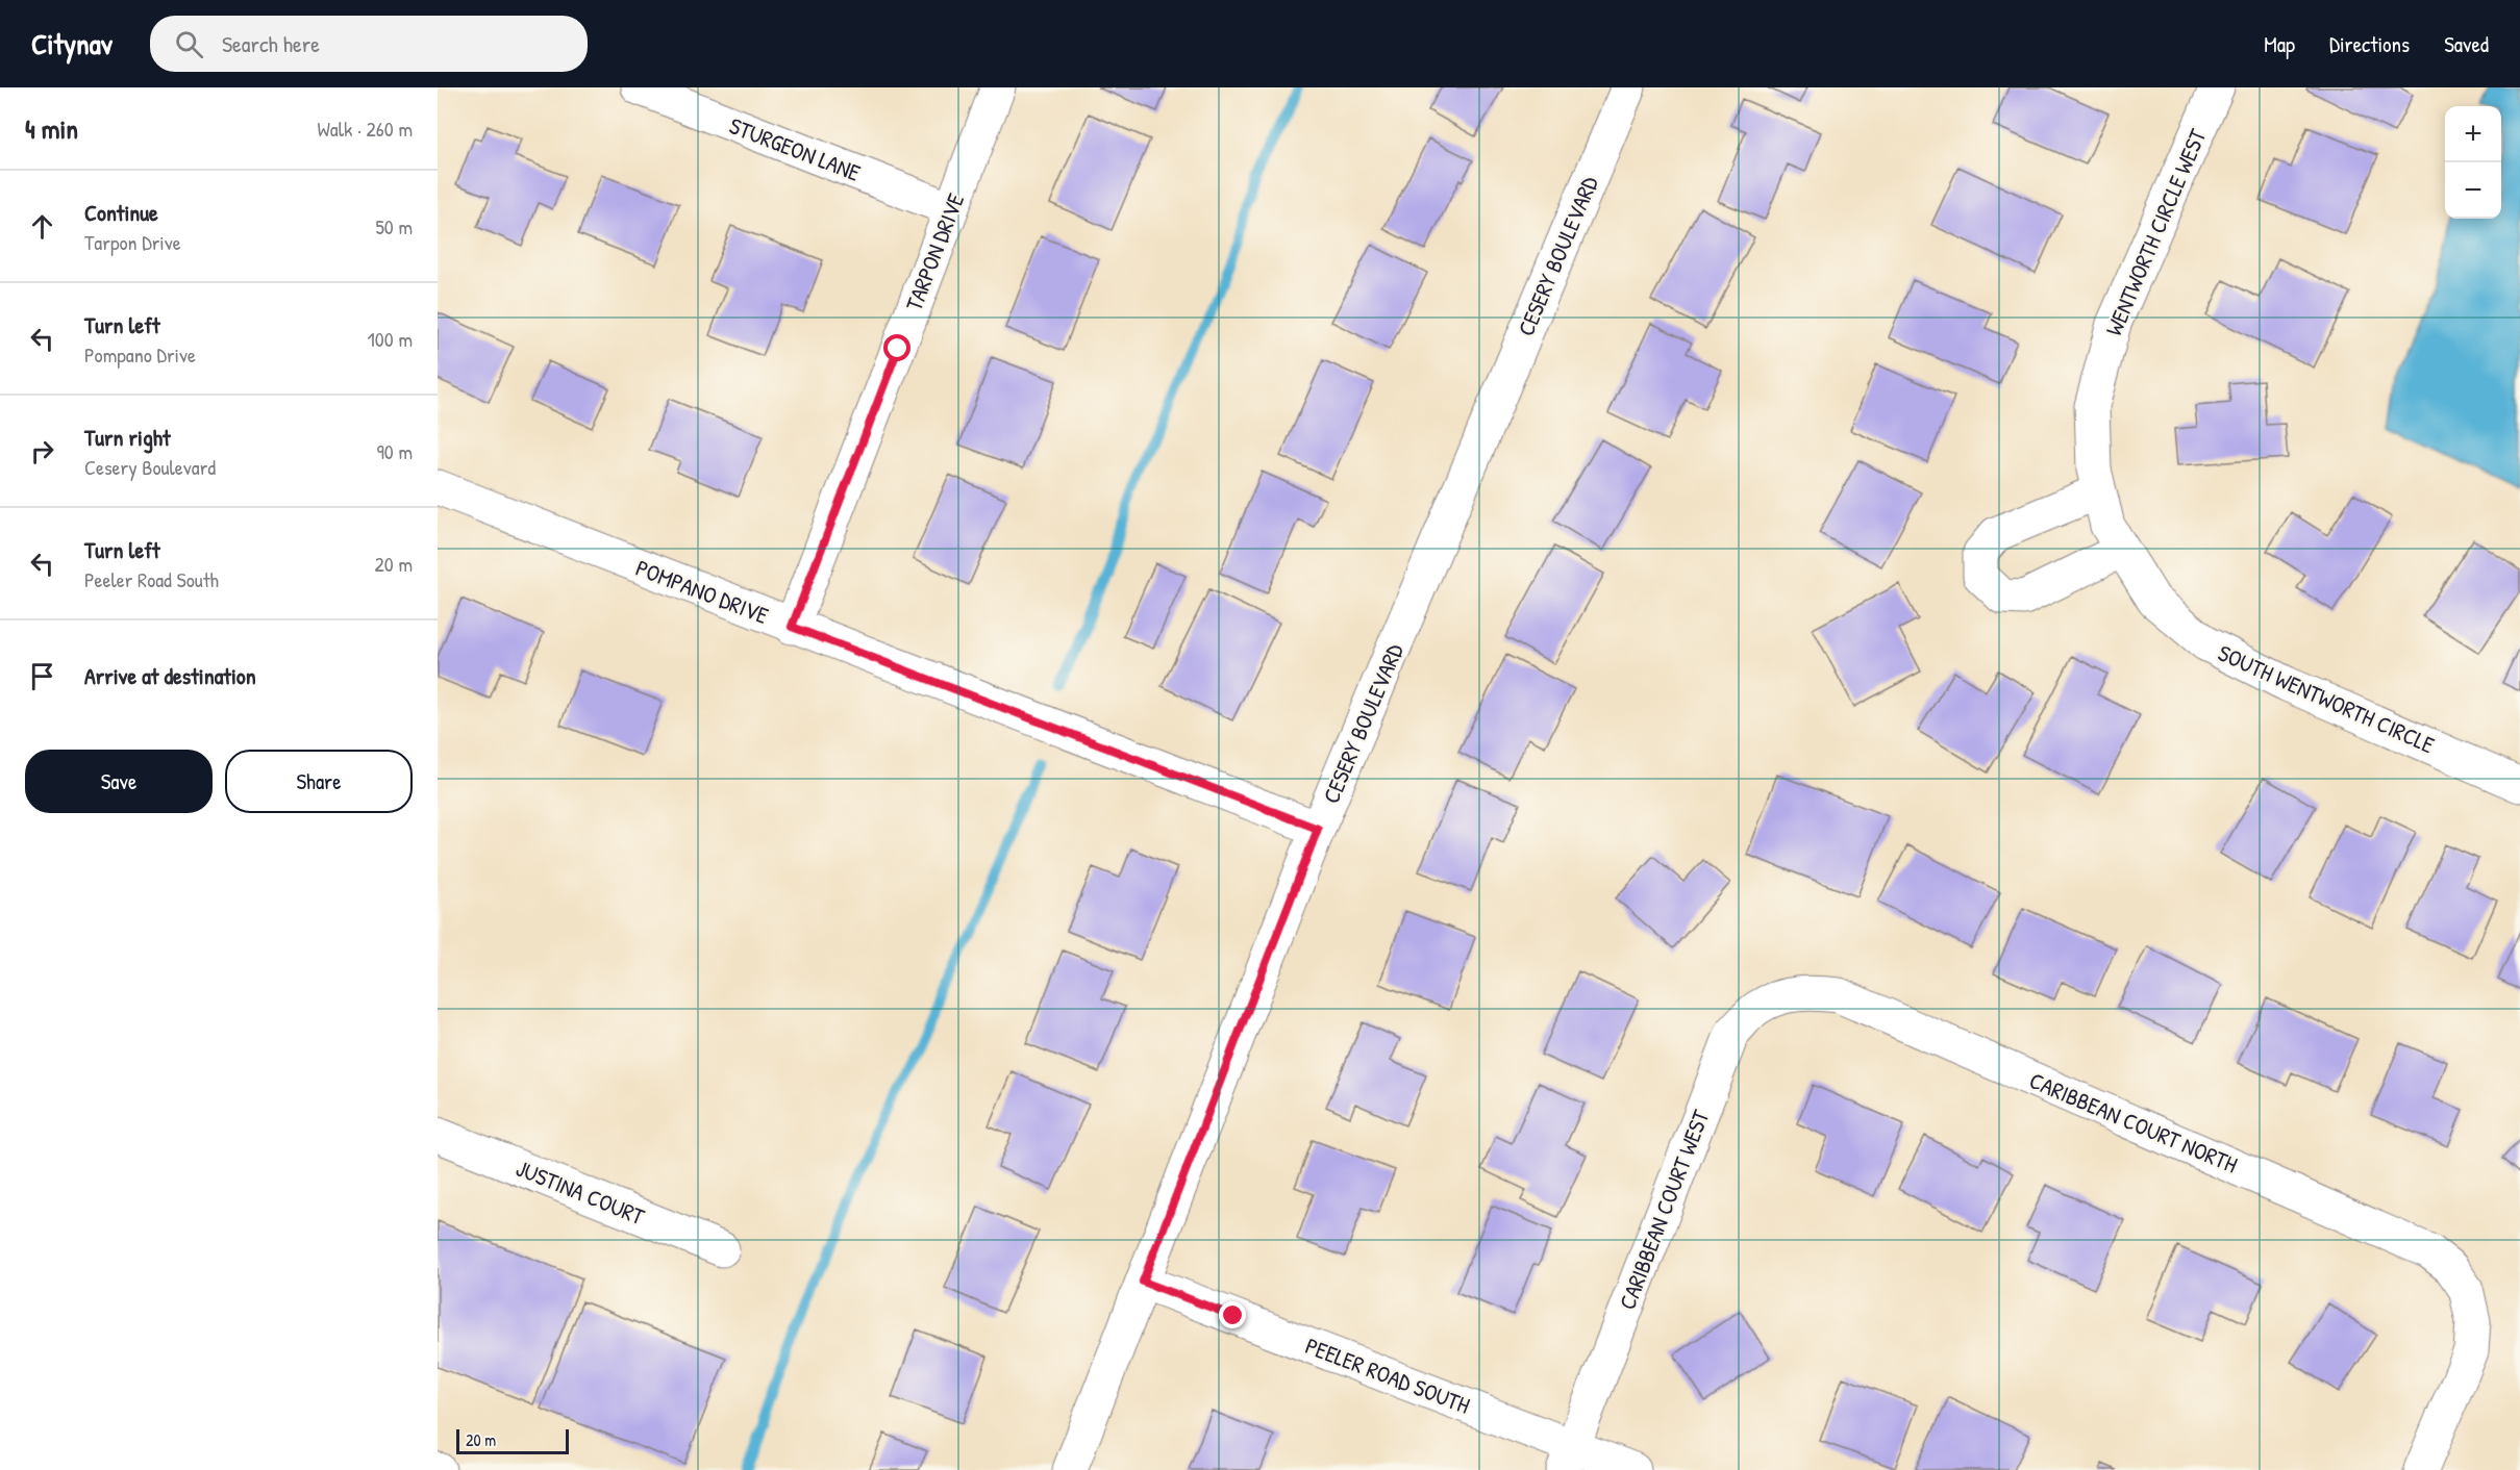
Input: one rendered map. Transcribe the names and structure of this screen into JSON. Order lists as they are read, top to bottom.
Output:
{
  "streets": {
    "street": [
      "STURGEON LANE",
      "WENTWORTH CIRCLE WEST",
      "TARPON DRIVE",
      "CESERY BOULEVARD",
      "POMPANO DRIVE",
      "SOUTH WENTWORTH CIRCLE",
      "CARIBBEAN COURT NORTH",
      "JUSTINA COURT",
      "CARIBBEAN COURT WEST",
      "PEELER ROAD SOUTH"
    ]
  },
  "crossings": [
    ["STURGEON LANE", "TARPON DRIVE"],
    ["WENTWORTH CIRCLE WEST", "SOUTH WENTWORTH CIRCLE"],
    ["TARPON DRIVE", "POMPANO DRIVE"],
    ["CESERY BOULEVARD", "POMPANO DRIVE"],
    ["CESERY BOULEVARD", "PEELER ROAD SOUTH"],
    ["CARIBBEAN COURT NORTH", "CARIBBEAN COURT WEST"],
    ["CARIBBEAN COURT WEST", "PEELER ROAD SOUTH"]
  ],
  "scale_bar": "20 m",
  "page": {
    "header": "Citynav",
    "search": "Search here",
    "nav": ["Map", "Directions", "Saved"],
    "heading": ["4 min", "Walk · 260 m"],
    "map_buttons": ["+", "−"],
    "list": [
      ["Continue", "Tarpon Drive", "50 m"],
      ["Turn left", "Pompano Drive", "100 m"],
      ["Turn right", "Cesery Boulevard", "90 m"],
      ["Turn left", "Peeler Road South", "20 m"],
      "Arrive at destination"
    ],
    "buttons": ["Save", "Share"],
    "scale": "20 m"
  }
}
